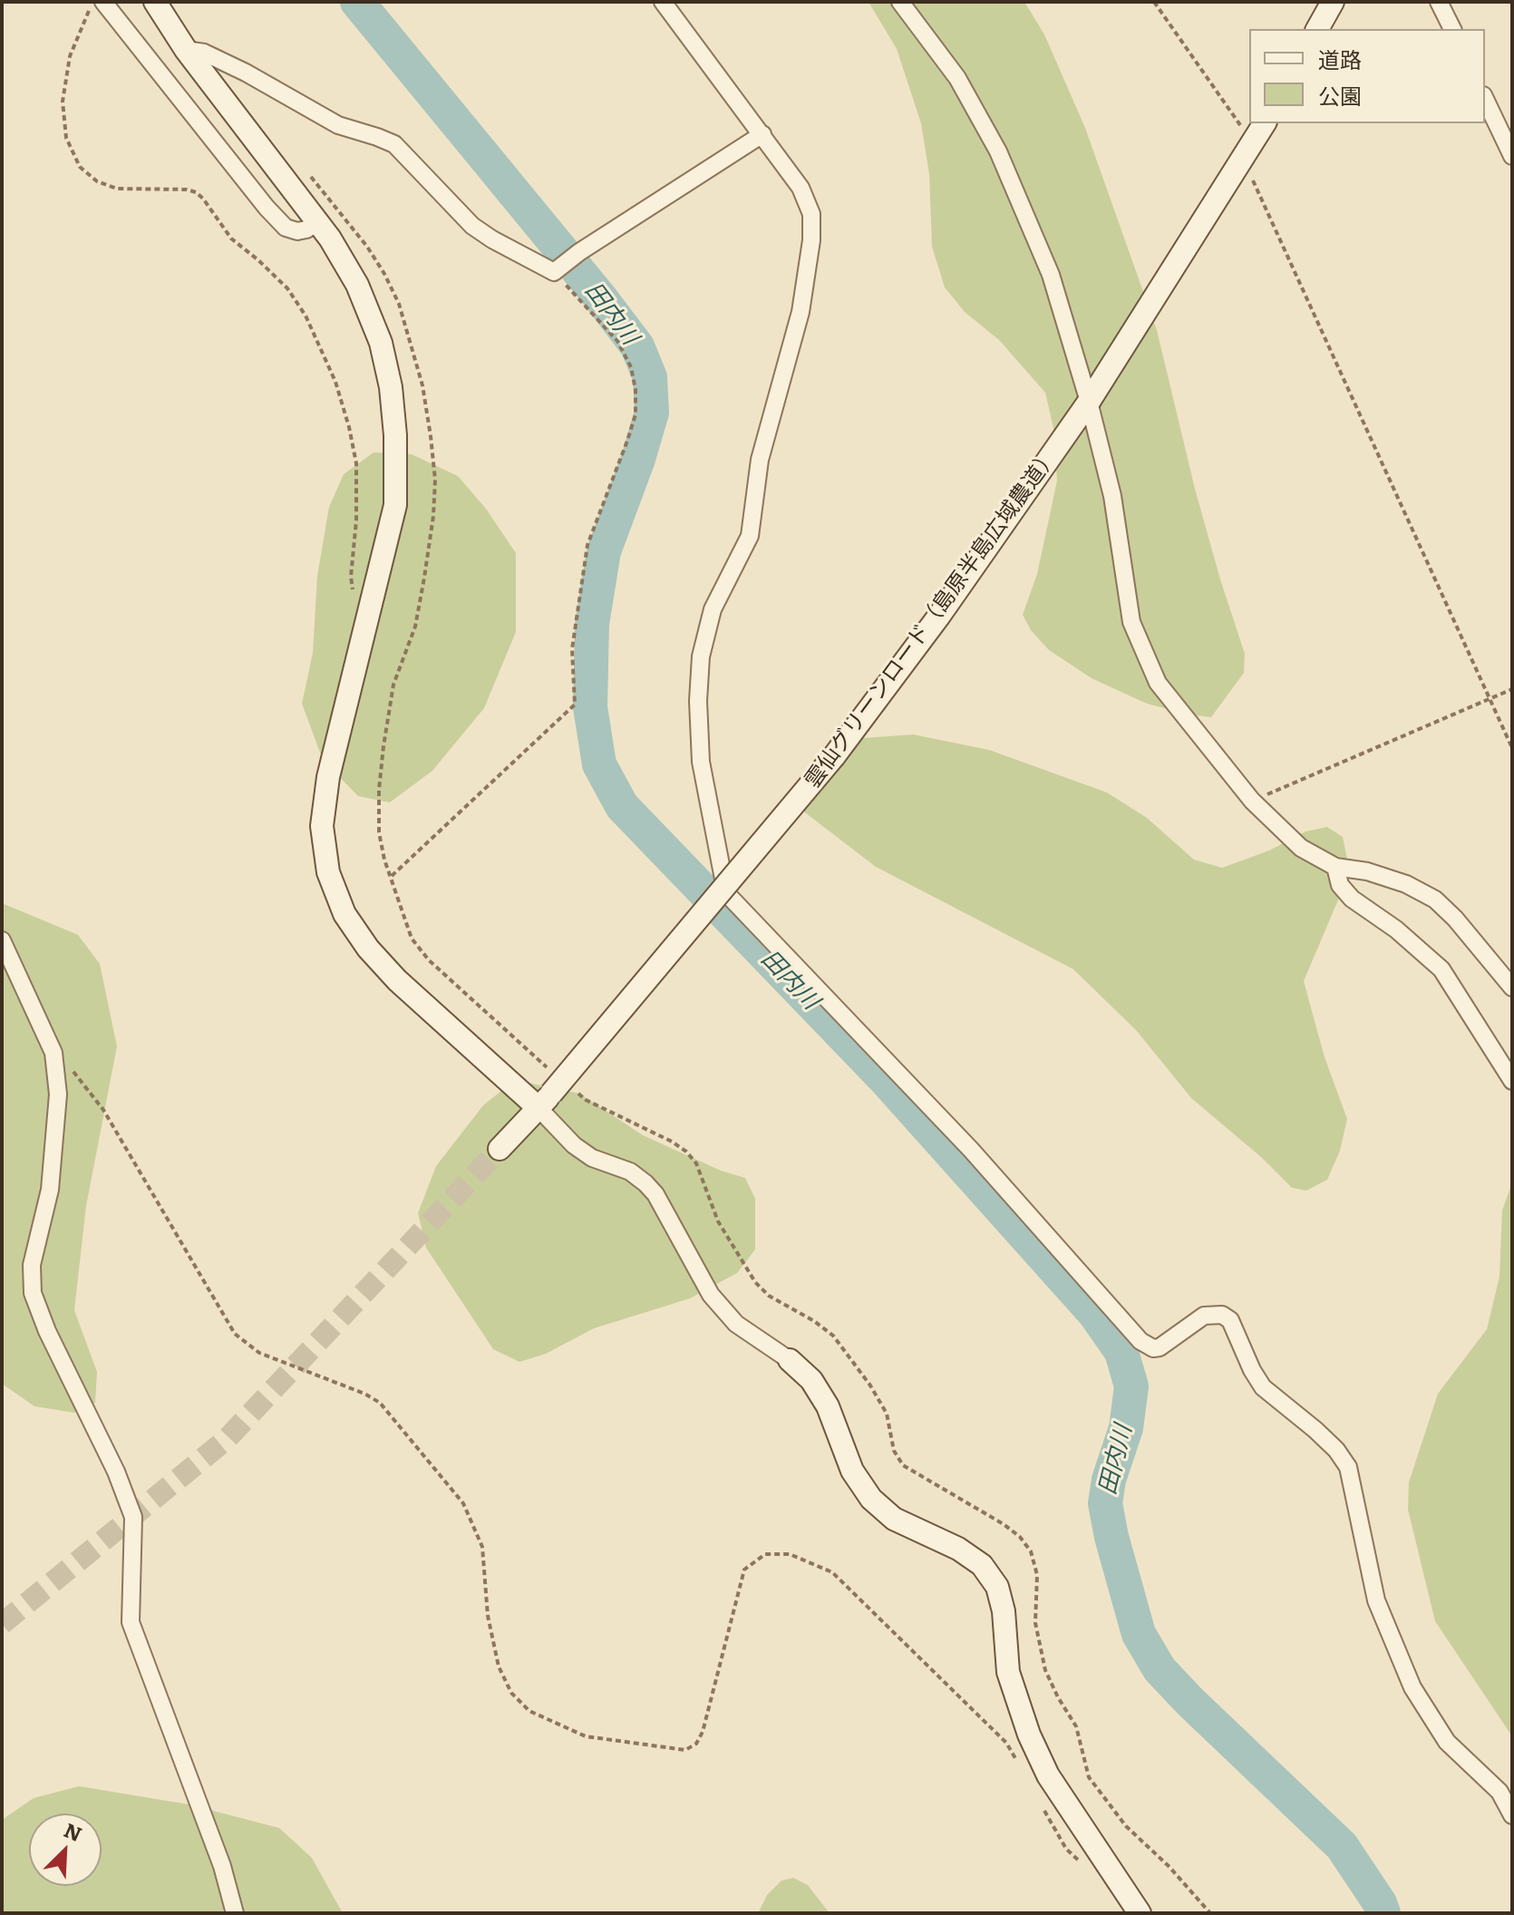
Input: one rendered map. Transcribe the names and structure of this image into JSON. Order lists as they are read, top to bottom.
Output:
{
  "streets": {
    "street": ["雲仙グリーンロード（島原半島広域農道）"]
  },
  "water": ["田内川"],
  "legend": ["道路", "公園"],
  "north": "top right"
}
